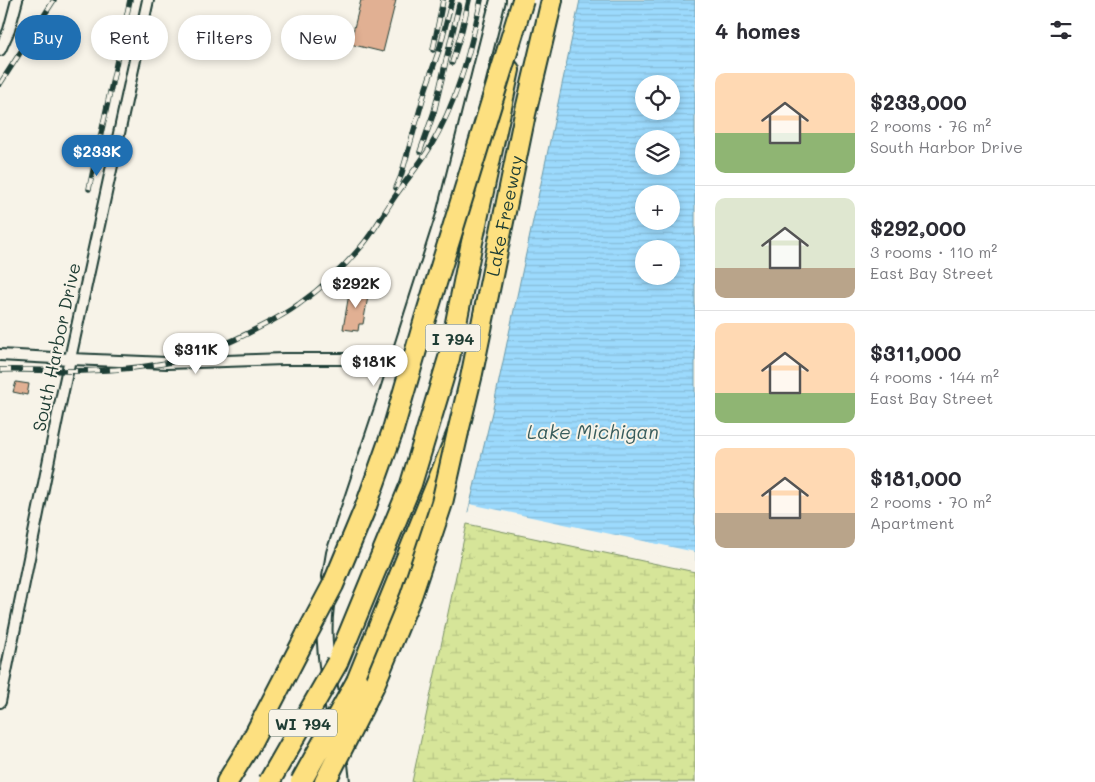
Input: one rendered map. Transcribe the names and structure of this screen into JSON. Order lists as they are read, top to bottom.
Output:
{
  "streets": {
    "highway": ["Lake Freeway", "I 794", "WI 794"],
    "street": ["South Harbor Drive"]
  },
  "crossings": [
    ["Lake Freeway", "I 794"],
    ["I 794", "WI 794"]
  ],
  "water": ["Lake Michigan"],
  "page": {
    "heading": "4 homes",
    "chip": [
      "Buy",
      "Rent",
      "Filters",
      "New"
    ],
    "list": [
      {
        "name": "$233,000",
        "note": "2 rooms · 76 m² · South Harbor Drive"
      },
      {
        "name": "$292,000",
        "note": "3 rooms · 110 m² · East Bay Street"
      },
      {
        "name": "$311,000",
        "note": "4 rooms · 144 m² · East Bay Street"
      },
      {
        "name": "$181,000",
        "note": "2 rooms · 70 m² · Apartment"
      }
    ],
    "map_buttons": ["+", "−"],
    "price": [
      "$233K",
      "$292K",
      "$311K",
      "$181K"
    ]
  }
}
